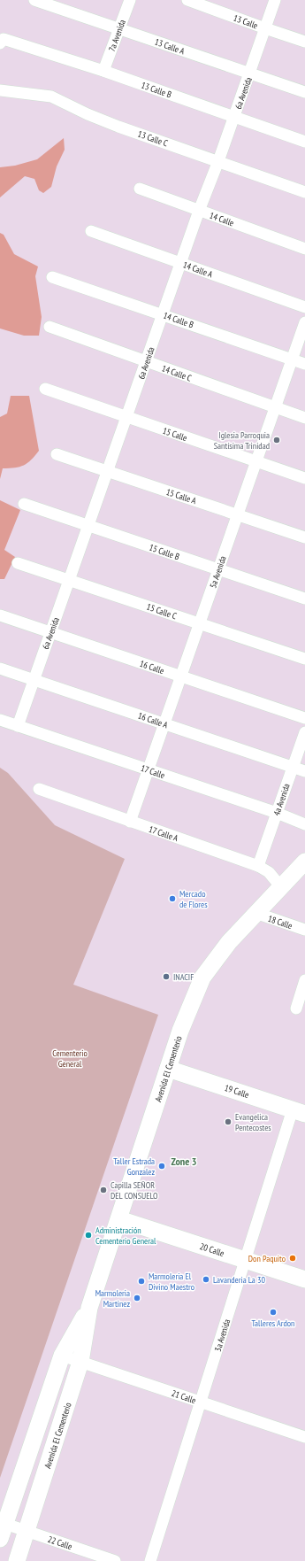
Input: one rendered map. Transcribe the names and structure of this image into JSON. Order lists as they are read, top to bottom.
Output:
{
  "streets": {
    "main road": ["Avenida El Cementerio", "19 Calle", "20 Calle"],
    "street": [
      "13 Calle",
      "7a Avenida",
      "13 Calle A",
      "13 Calle B",
      "6a Avenida",
      "13 Calle C",
      "14 Calle",
      "14 Calle A",
      "14 Calle B",
      "14 Calle C",
      "15 Calle",
      "15 Calle A",
      "15 Calle B",
      "5a Avenida",
      "15 Calle C",
      "16 Calle",
      "16 Calle A",
      "17 Calle",
      "4a Avenida",
      "17 Calle A",
      "18 Calle",
      "3a Avenida",
      "21 Calle",
      "22 Calle"
    ]
  },
  "crossings": [
    ["13 Calle", "6a Avenida"],
    ["7a Avenida", "13 Calle A"],
    ["7a Avenida", "13 Calle B"],
    ["13 Calle A", "6a Avenida"],
    ["13 Calle B", "6a Avenida"],
    ["6a Avenida", "13 Calle C"],
    ["6a Avenida", "14 Calle"],
    ["6a Avenida", "14 Calle A"],
    ["6a Avenida", "14 Calle B"],
    ["6a Avenida", "14 Calle C"],
    ["6a Avenida", "15 Calle"],
    ["6a Avenida", "15 Calle A"],
    ["6a Avenida", "15 Calle B"],
    ["6a Avenida", "15 Calle C"],
    ["6a Avenida", "16 Calle"],
    ["6a Avenida", "16 Calle A"],
    ["6a Avenida", "17 Calle"],
    ["14 Calle B", "5a Avenida"],
    ["14 Calle C", "5a Avenida"],
    ["15 Calle", "5a Avenida"],
    ["15 Calle A", "5a Avenida"],
    ["15 Calle B", "5a Avenida"],
    ["5a Avenida", "15 Calle C"],
    ["5a Avenida", "16 Calle"],
    ["5a Avenida", "16 Calle A"],
    ["5a Avenida", "17 Calle"],
    ["5a Avenida", "17 Calle A"],
    ["16 Calle A", "4a Avenida"],
    ["17 Calle", "4a Avenida"],
    ["4a Avenida", "17 Calle A"],
    ["17 Calle A", "Avenida El Cementerio"],
    ["18 Calle", "Avenida El Cementerio"],
    ["Avenida El Cementerio", "19 Calle"],
    ["Avenida El Cementerio", "20 Calle"],
    ["Avenida El Cementerio", "21 Calle"],
    ["Avenida El Cementerio", "22 Calle"],
    ["19 Calle", "3a Avenida"],
    ["20 Calle", "3a Avenida"],
    ["3a Avenida", "21 Calle"]
  ],
  "districts": ["Zone 3"],
  "parks": ["Cementerio General"],
  "places": [
    "Iglesia Parroquia Santísima Trinidad",
    "Mercado de Flores",
    "INACIF",
    "Evangelica Pentecostes",
    "Taller Estrada Gonzalez",
    "Capilla SEÑOR DEL CONSUELO",
    "Administración Cementerio General",
    "Don Paquito",
    "Lavanderia La 30",
    "Marmoleria El Divino Maestro",
    "Marmoleria Martinez",
    "Talleres Ardon"
  ]
}
